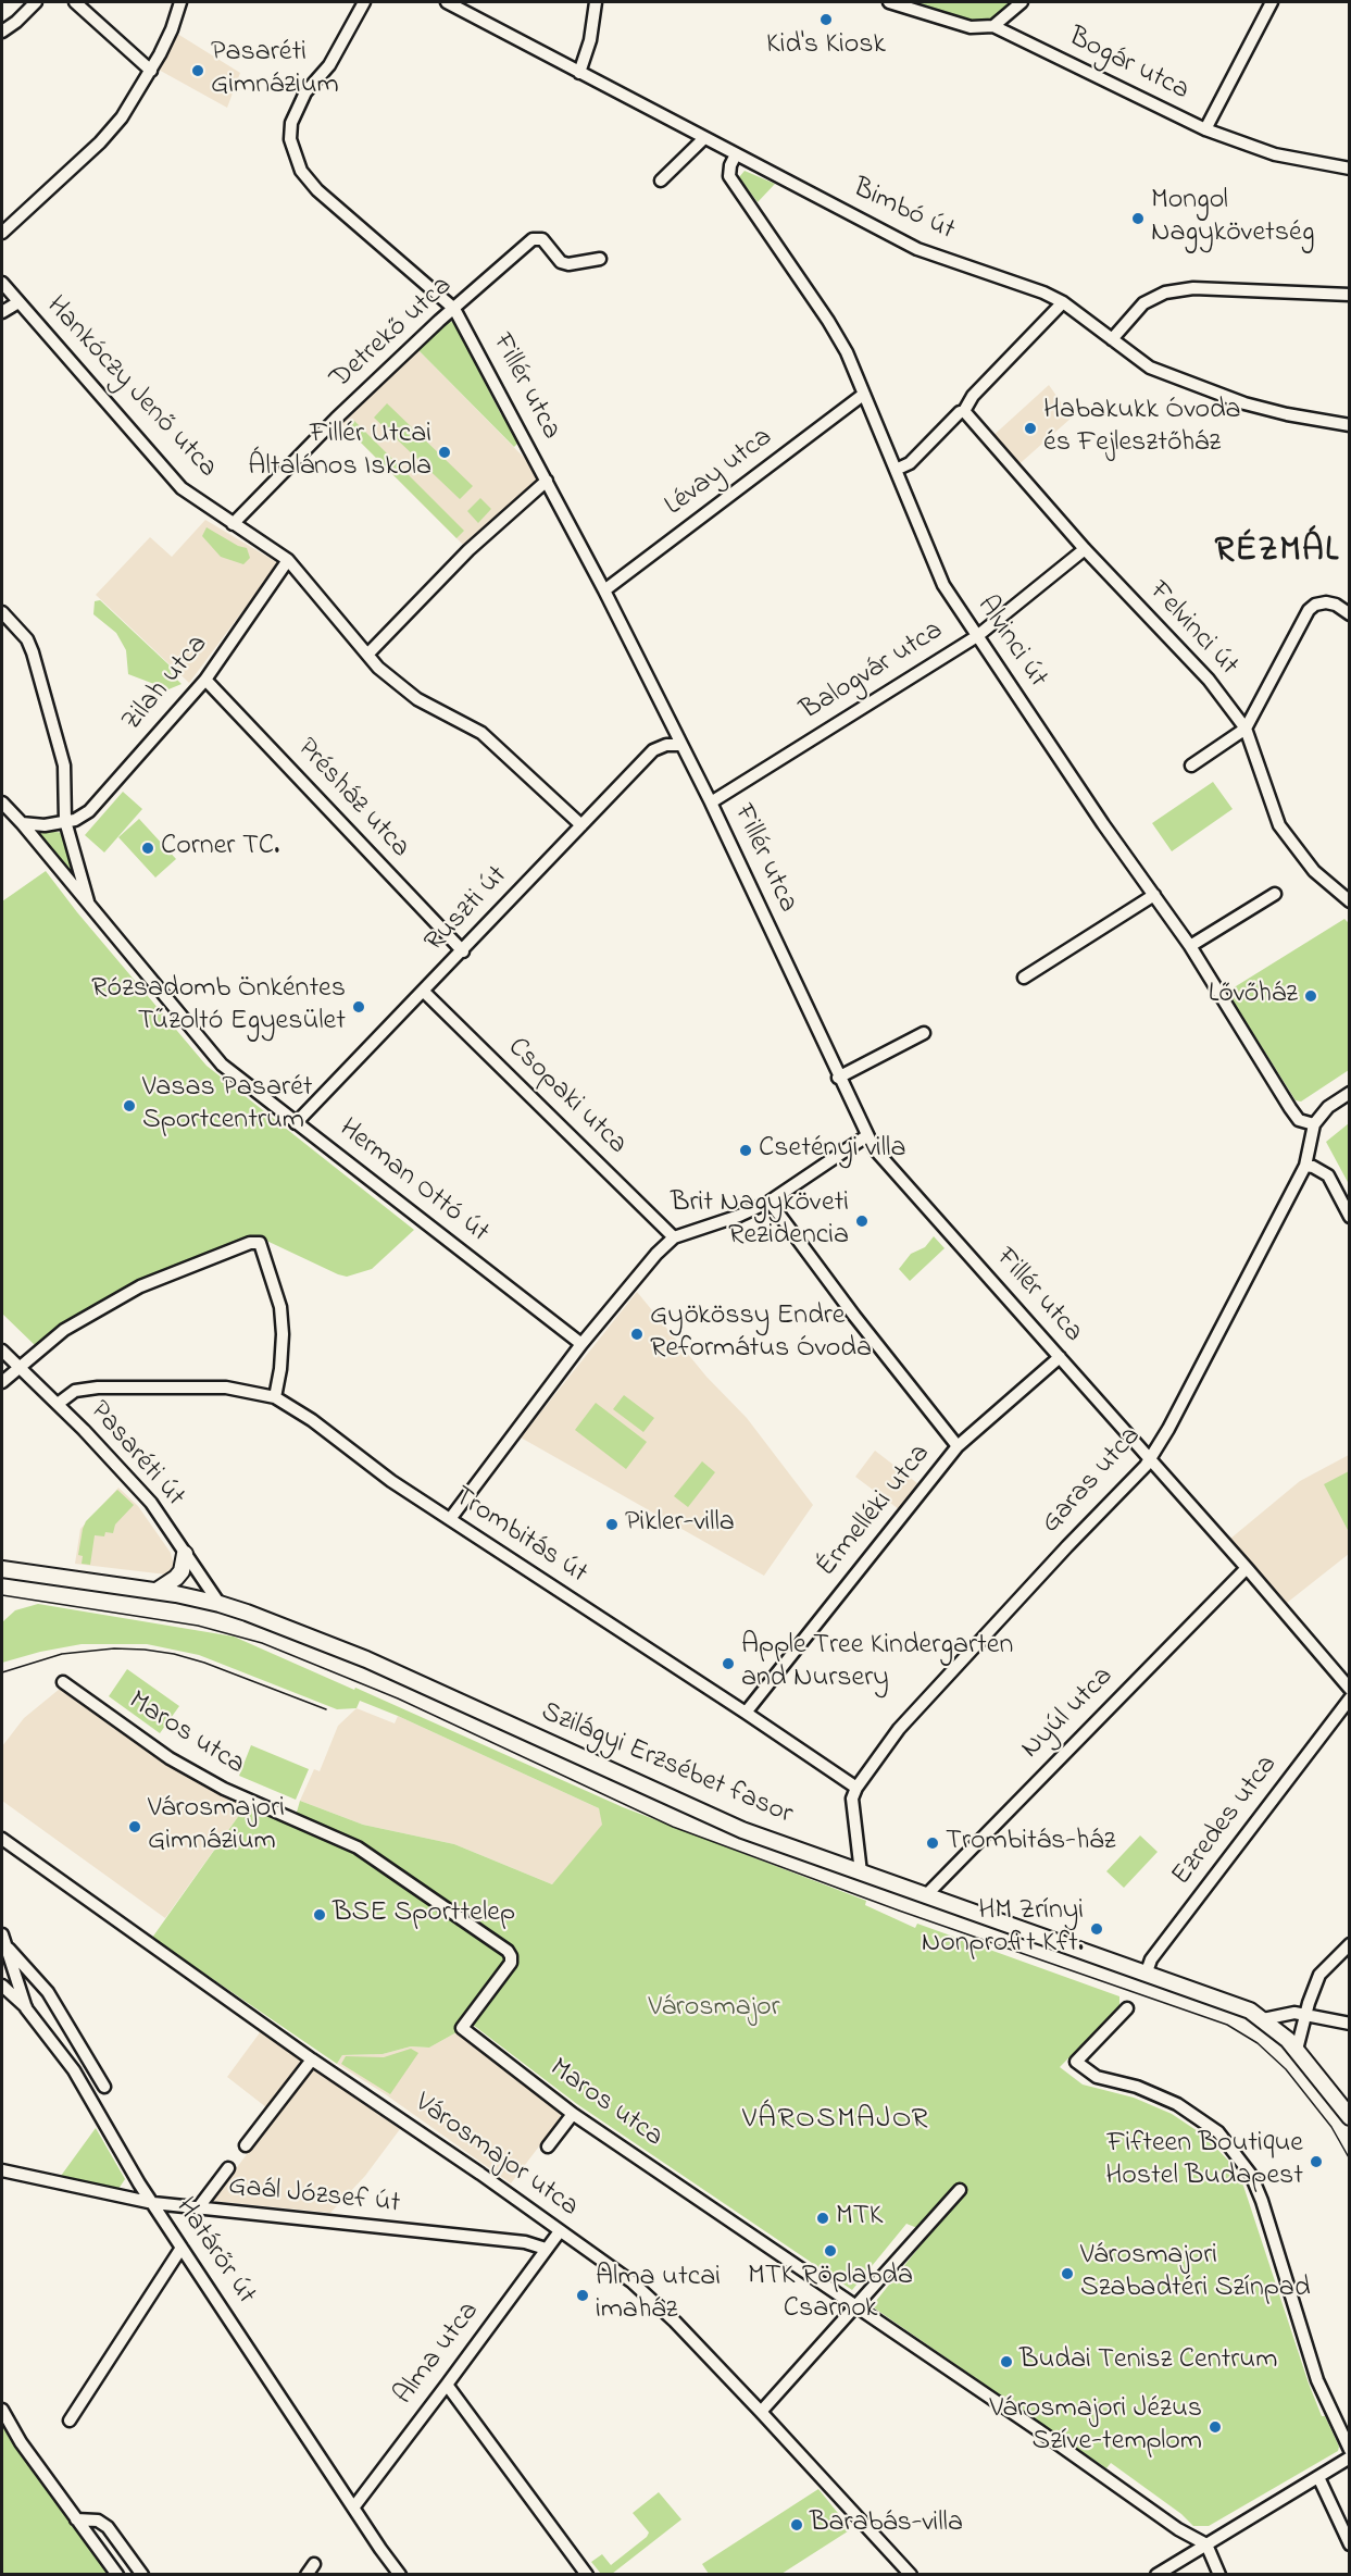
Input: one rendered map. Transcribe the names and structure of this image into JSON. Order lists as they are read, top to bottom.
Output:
{
  "streets": {
    "main road": ["Szilágyi Erzsébet fasor"],
    "street": [
      "Bogár utca",
      "Bimbó út",
      "Detrekő utca",
      "Fillér utca",
      "Hankóczy Jenő utca",
      "Lévay utca",
      "Felvinci út",
      "Alvinci út",
      "Balogvár utca",
      "Zilah utca",
      "Présház utca",
      "Ruszti út",
      "Csopaki utca",
      "Herman Ottó út",
      "Pasaréti út",
      "Garas utca",
      "Érmelléki utca",
      "Trombitás út",
      "Nyúl utca",
      "Maros utca",
      "Ezredes utca",
      "Városmajor utca",
      "Gaál József út",
      "Határőr út",
      "Alma utca"
    ]
  },
  "crossings": [
    ["Bimbó út", "Alvinci út"],
    ["Detrekő utca", "Fillér utca"],
    ["Detrekő utca", "Hankóczy Jenő utca"],
    ["Fillér utca", "Lévay utca"],
    ["Fillér utca", "Balogvár utca"],
    ["Fillér utca", "Ruszti út"],
    ["Fillér utca", "Garas utca"],
    ["Fillér utca", "Érmelléki utca"],
    ["Fillér utca", "Nyúl utca"],
    ["Hankóczy Jenő utca", "Zilah utca"],
    ["Hankóczy Jenő utca", "Ruszti út"],
    ["Lévay utca", "Alvinci út"],
    ["Felvinci út", "Balogvár utca"],
    ["Alvinci út", "Balogvár utca"],
    ["Alvinci út", "Garas utca"],
    ["Zilah utca", "Présház utca"],
    ["Zilah utca", "Herman Ottó út"],
    ["Présház utca", "Ruszti út"],
    ["Ruszti út", "Csopaki utca"],
    ["Ruszti út", "Herman Ottó út"],
    ["Pasaréti út", "Trombitás út"],
    ["Pasaréti út", "Szilágyi Erzsébet fasor"],
    ["Garas utca", "Trombitás út"],
    ["Érmelléki utca", "Trombitás út"],
    ["Nyúl utca", "Szilágyi Erzsébet fasor"],
    ["Szilágyi Erzsébet fasor", "Ezredes utca"],
    ["Városmajor utca", "Alma utca"],
    ["Gaál József út", "Határőr út"],
    ["Gaál József út", "Alma utca"],
    ["Határőr út", "Alma utca"]
  ],
  "districts": ["RÉZMÁL", "VÁROSMAJOR"],
  "parks": ["Városmajor"],
  "places": [
    "Kid's Kiosk",
    "Pasaréti Gimnázium",
    "Mongol Nagykövetség",
    "Habakukk Óvoda és Fejlesztőház",
    "Fillér Utcai Általános Iskola",
    "Corner TC.",
    "Lővőház",
    "Rózsadomb Önkéntes Tűzoltó Egyesület",
    "Vasas Pasarét Sportcentrum",
    "Csetényi villa",
    "Brit Nagyköveti Rezidencia",
    "Gyökössy Endre Református Óvoda",
    "Pikler-villa",
    "Apple Tree Kindergarten and Nursery",
    "Városmajori Gimnázium",
    "Trombitás-ház",
    "BSE Sporttelep",
    "HM Zrínyi Nonprofit Kft.",
    "Fifteen Boutique Hostel Budapest",
    "MTK",
    "MTK Röplabda Csarnok",
    "Városmajori Szabadtéri Színpad",
    "Alma utcai imaház",
    "Budai Tenisz Centrum",
    "Városmajori Jézus Szíve-templom",
    "Barabás-villa"
  ]
}
